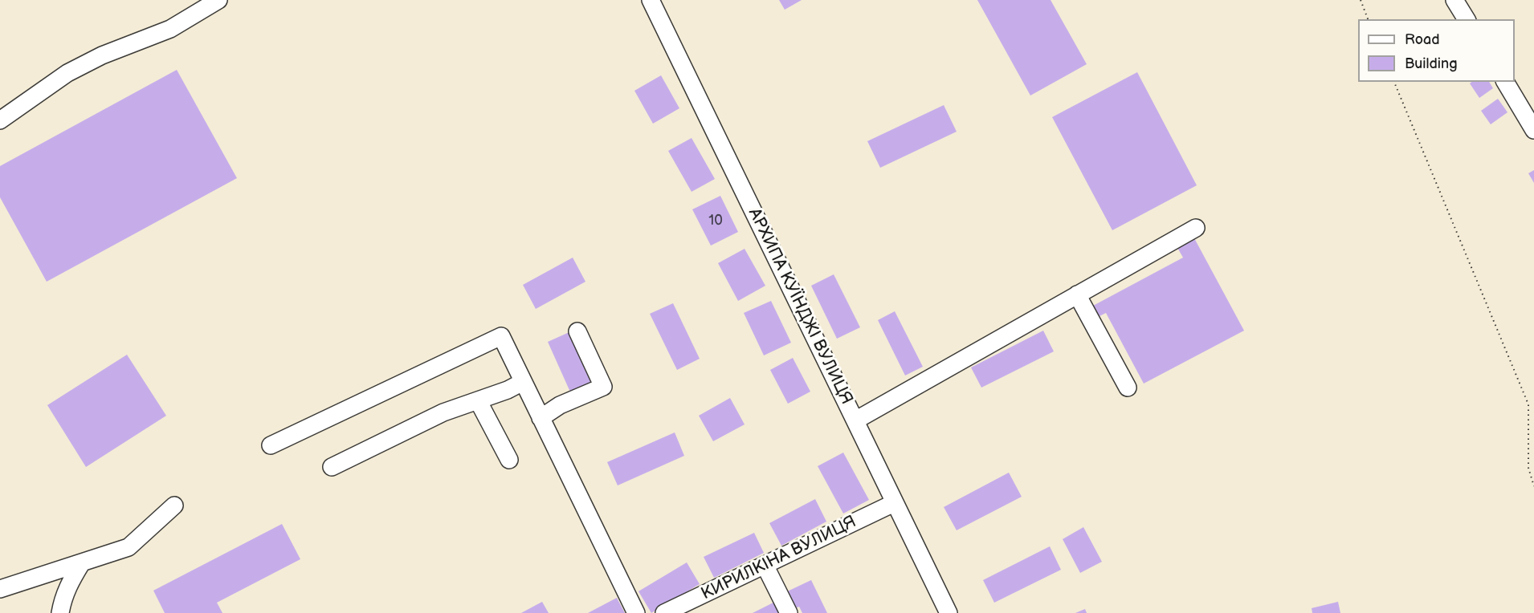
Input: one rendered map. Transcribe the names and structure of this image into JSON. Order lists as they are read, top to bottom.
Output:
{
  "streets": {
    "street": ["АРХИПА КУЇНДЖІ ВУЛИЦЯ", "КИРИЛКІНА ВУЛИЦЯ"]
  },
  "crossings": [
    ["АРХИПА КУЇНДЖІ ВУЛИЦЯ", "КИРИЛКІНА ВУЛИЦЯ"]
  ],
  "house_numbers": ["10"],
  "legend": ["Road", "Building"]
}
